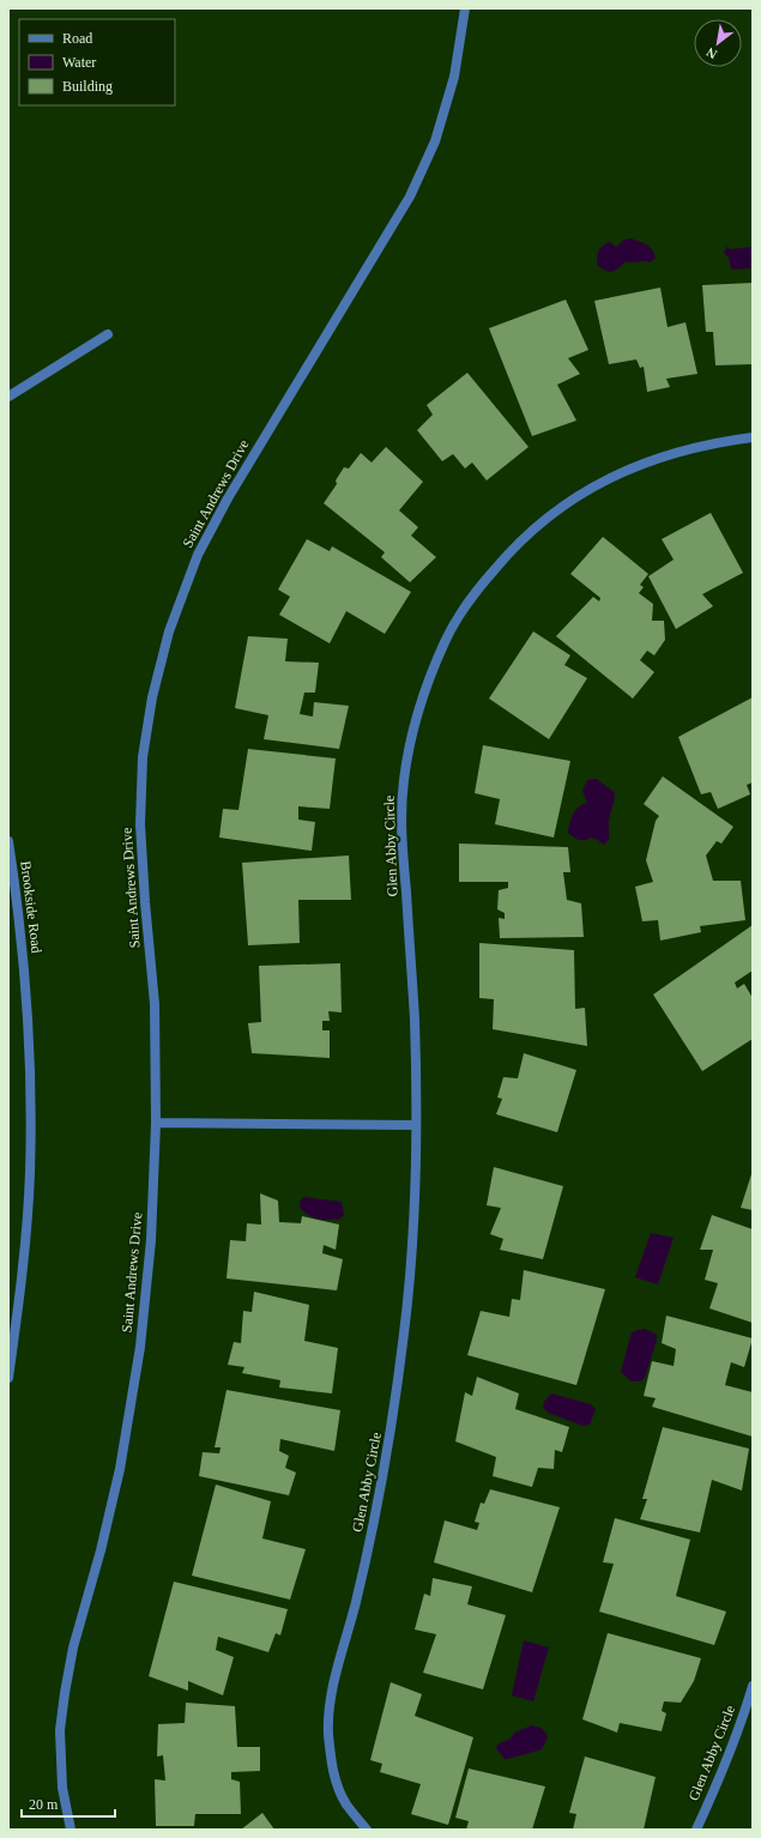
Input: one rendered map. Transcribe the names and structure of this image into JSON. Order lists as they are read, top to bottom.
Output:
{
  "streets": {
    "street": ["Saint Andrews Drive", "Glen Abby Circle", "Brookside Road"]
  },
  "legend": ["Road", "Water", "Building"],
  "scale_bar": "20 m",
  "north": "bottom left"
}
